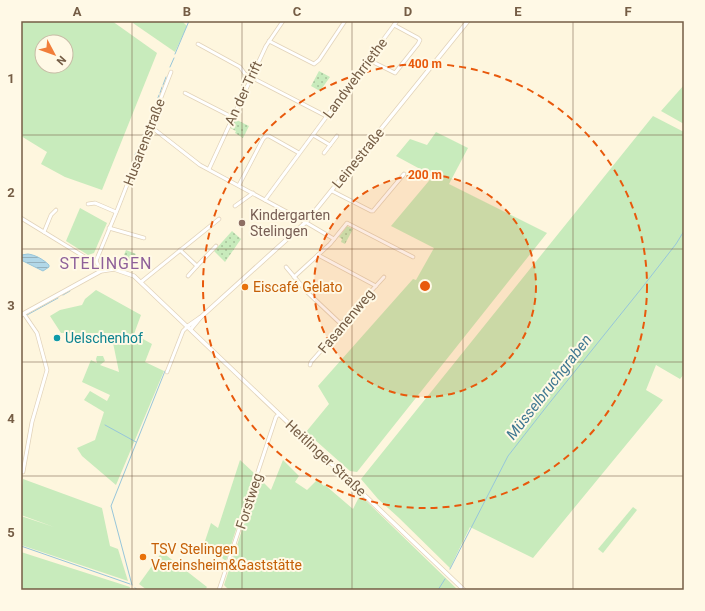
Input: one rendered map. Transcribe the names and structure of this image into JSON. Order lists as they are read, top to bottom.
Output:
{
  "streets": {
    "street": [
      "Landwehrriethe",
      "An der Trift",
      "Husarenstraße",
      "Leinestraße",
      "Fasanenweg",
      "Heitlinger Straße",
      "Forstweg"
    ]
  },
  "crossings": [
    ["Leinestraße", "Heitlinger Straße"],
    ["Heitlinger Straße", "Forstweg"]
  ],
  "districts": ["STELINGEN"],
  "water": ["Müsselbruchgraben"],
  "places": [
    "Kindergarten Stelingen",
    "Eiscafé Gelato",
    "Uelschenhof",
    "TSV Stelingen Vereinsheim&Gaststätte"
  ],
  "north": "bottom right",
  "grid": {
    "columns": [
      "A",
      "B",
      "C",
      "D",
      "E",
      "F"
    ],
    "rows": [
      "1",
      "2",
      "3",
      "4",
      "5"
    ]
  },
  "rings": ["400 m", "200 m"]
}
